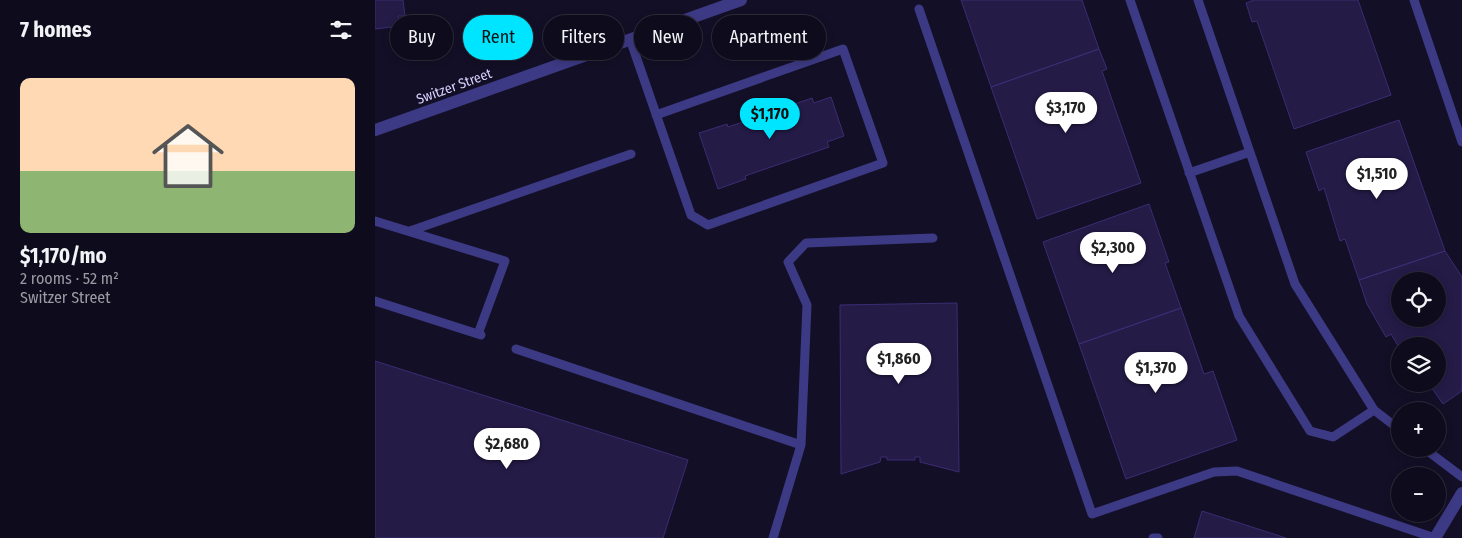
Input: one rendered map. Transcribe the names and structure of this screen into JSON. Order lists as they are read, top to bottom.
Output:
{
  "streets": {
    "street": ["Switzer Street"]
  },
  "page": {
    "heading": "7 homes",
    "chip": [
      "Buy",
      "Rent",
      "Filters",
      "New",
      "Apartment"
    ],
    "list": [
      {
        "name": "$1,170/mo",
        "note": "2 rooms · 52 m² · Switzer Street"
      }
    ],
    "price": [
      "$3,170",
      "$1,170",
      "$1,510",
      "$2,300",
      "$1,860",
      "$1,370",
      "$2,680"
    ],
    "map_buttons": ["+", "−"]
  }
}
